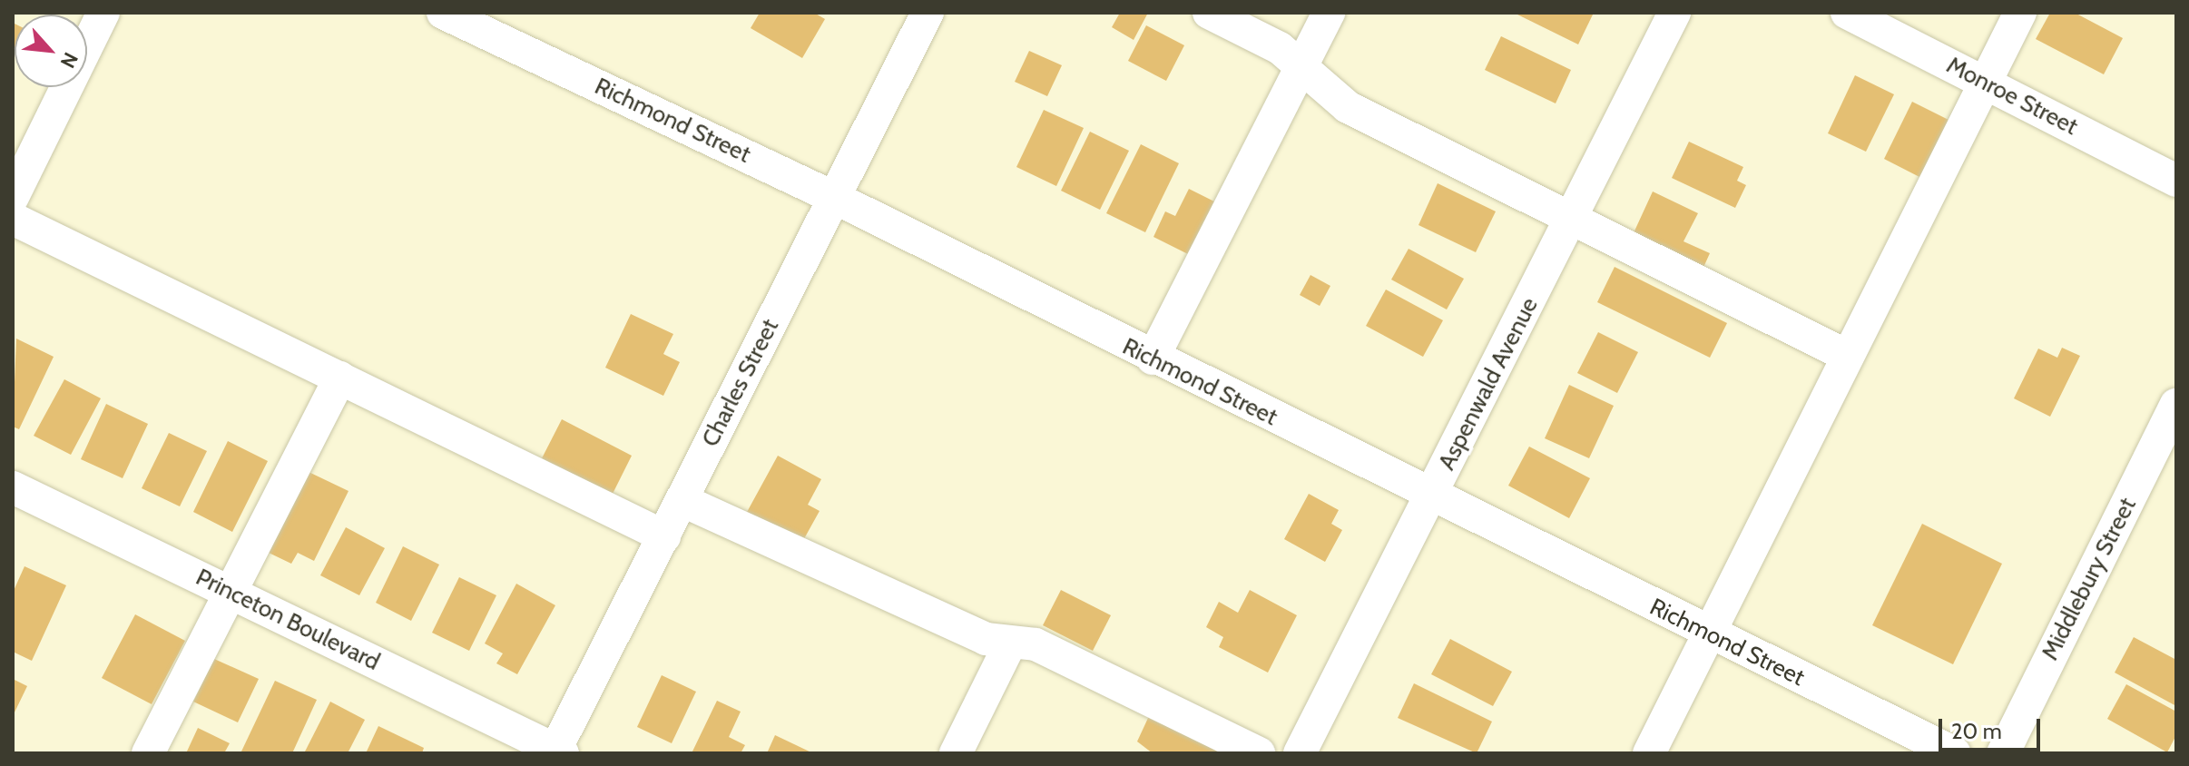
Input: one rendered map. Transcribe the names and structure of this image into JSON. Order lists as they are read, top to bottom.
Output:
{
  "streets": {
    "street": [
      "Monroe Street",
      "Richmond Street",
      "Charles Street",
      "Aspenwald Avenue",
      "Middlebury Street",
      "Princeton Boulevard"
    ]
  },
  "crossings": [
    ["Richmond Street", "Charles Street"],
    ["Richmond Street", "Aspenwald Avenue"],
    ["Charles Street", "Princeton Boulevard"]
  ],
  "scale_bar": "20 m",
  "north": "bottom right"
}
